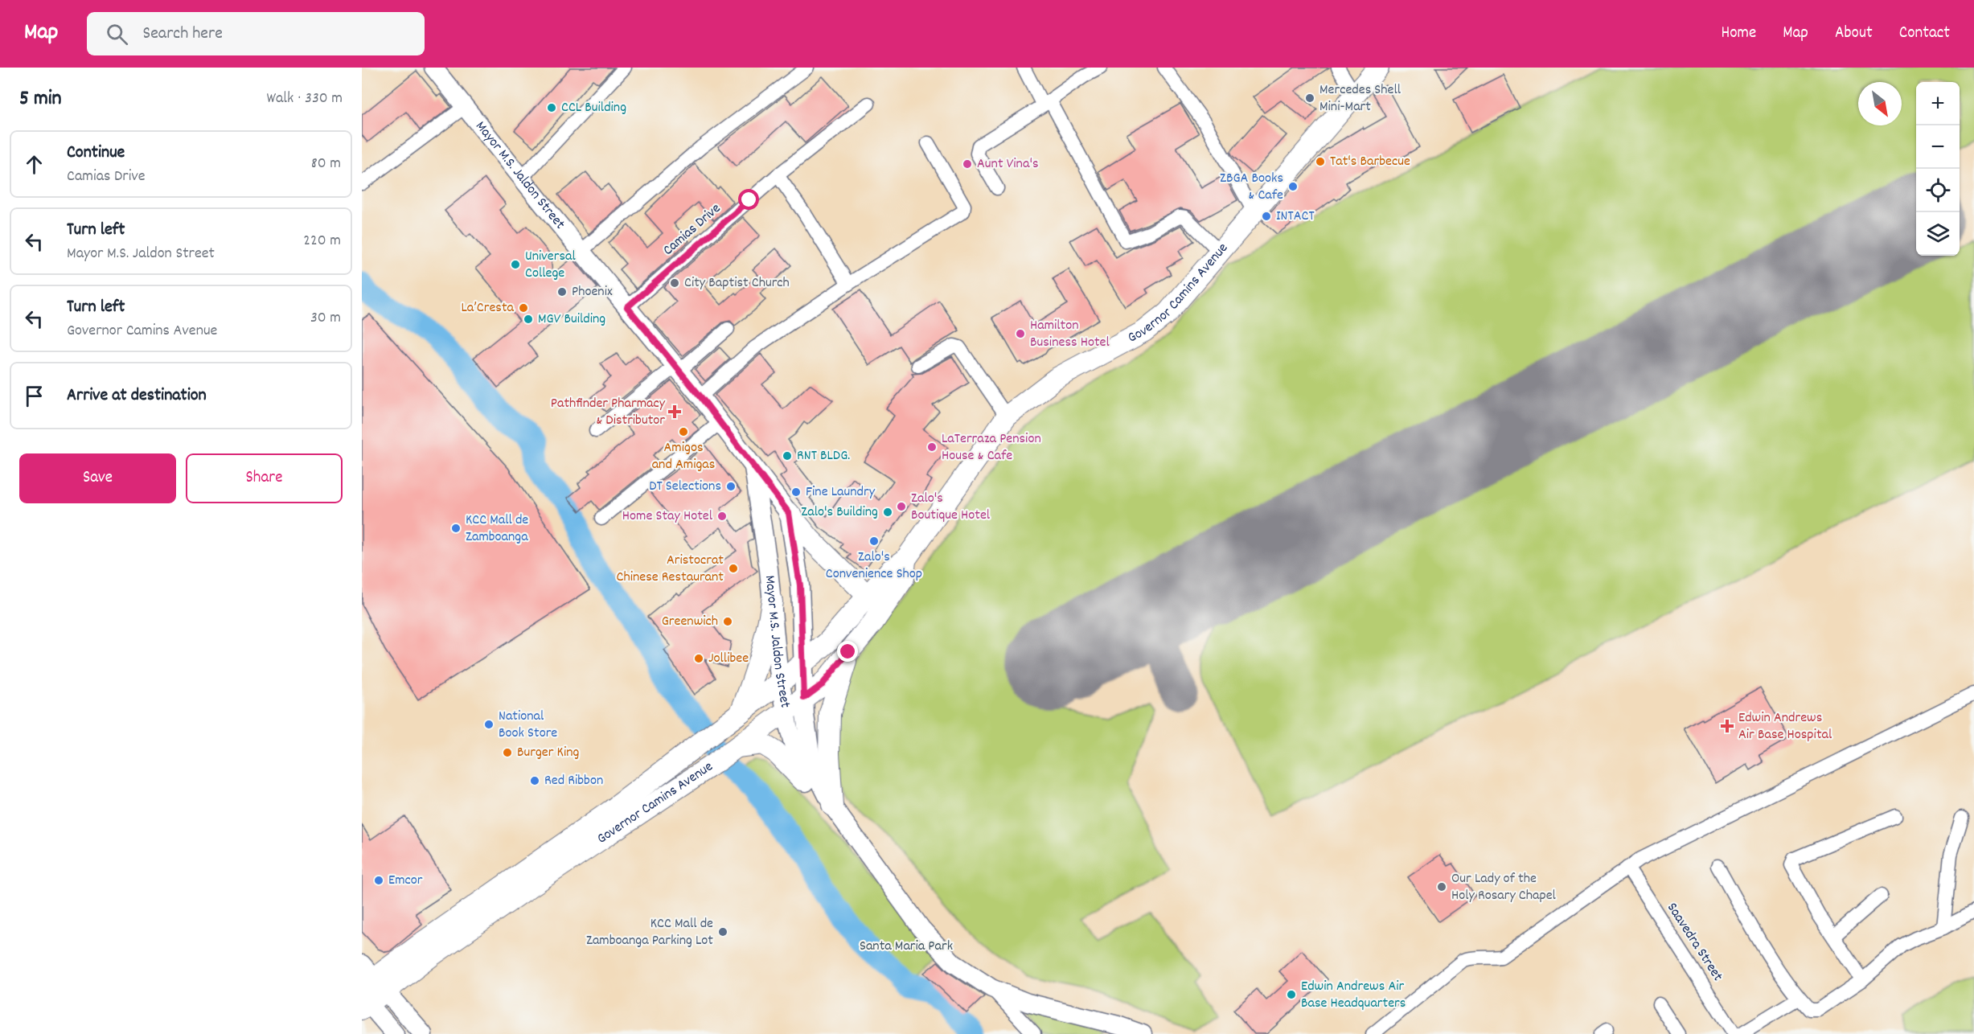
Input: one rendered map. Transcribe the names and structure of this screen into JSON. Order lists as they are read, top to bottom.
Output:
{
  "streets": {
    "main road": ["Mayor M.S. Jaldon Street", "Governor Camins Avenue"],
    "street": ["Camias Drive", "Saavedra Street"]
  },
  "crossings": [
    ["Mayor M.S. Jaldon Street", "Camias Drive"],
    ["Mayor M.S. Jaldon Street", "Governor Camins Avenue"]
  ],
  "parks": ["Santa Maria Park"],
  "places": {
    "other": [
      "Mercedes Shell Mini-Mart",
      "CCL Building",
      "Tat's Barbecue",
      "Aunt Vina's",
      "ZBGA Books & Cafe",
      "INTACT",
      "Universal College",
      "City Baptist Church",
      "Phoenix",
      "La’Cresta",
      "MGV Building",
      "Hamilton Business Hotel",
      "Amigos and Amigas",
      "LaTerraza Pension House & Cafe",
      "RNT BLDG.",
      "DT Selections",
      "Fine Laundry",
      "Zalo's Boutique Hotel",
      "Zalo's Building",
      "Home Stay Hotel",
      "KCC Mall de Zamboanga",
      "Zalo's Convenience Shop",
      "Aristocrat Chinese Restaurant",
      "Greenwich",
      "Jollibee",
      "National Book Store",
      "Burger King",
      "Red Ribbon",
      "Emcor",
      "Our Lady of the Holy Rosary Chapel",
      "KCC Mall de Zamboanga Parking Lot",
      "Edwin Andrews Air Base Headquarters"
    ],
    "health": ["Pathfinder Pharmacy & Distributor", "Edwin Andrews Air Base Hospital"]
  },
  "north": "bottom right",
  "page": {
    "header": "Map",
    "search": "Search here",
    "nav": [
      "Home",
      "Map",
      "About",
      "Contact"
    ],
    "heading": ["5 min", "Walk · 330 m"],
    "map_buttons": ["+", "−"],
    "list": [
      ["Continue", "Camias Drive", "80 m"],
      ["Turn left", "Mayor M.S. Jaldon Street", "220 m"],
      ["Turn left", "Governor Camins Avenue", "30 m"],
      "Arrive at destination"
    ],
    "buttons": ["Save", "Share"]
  }
}
